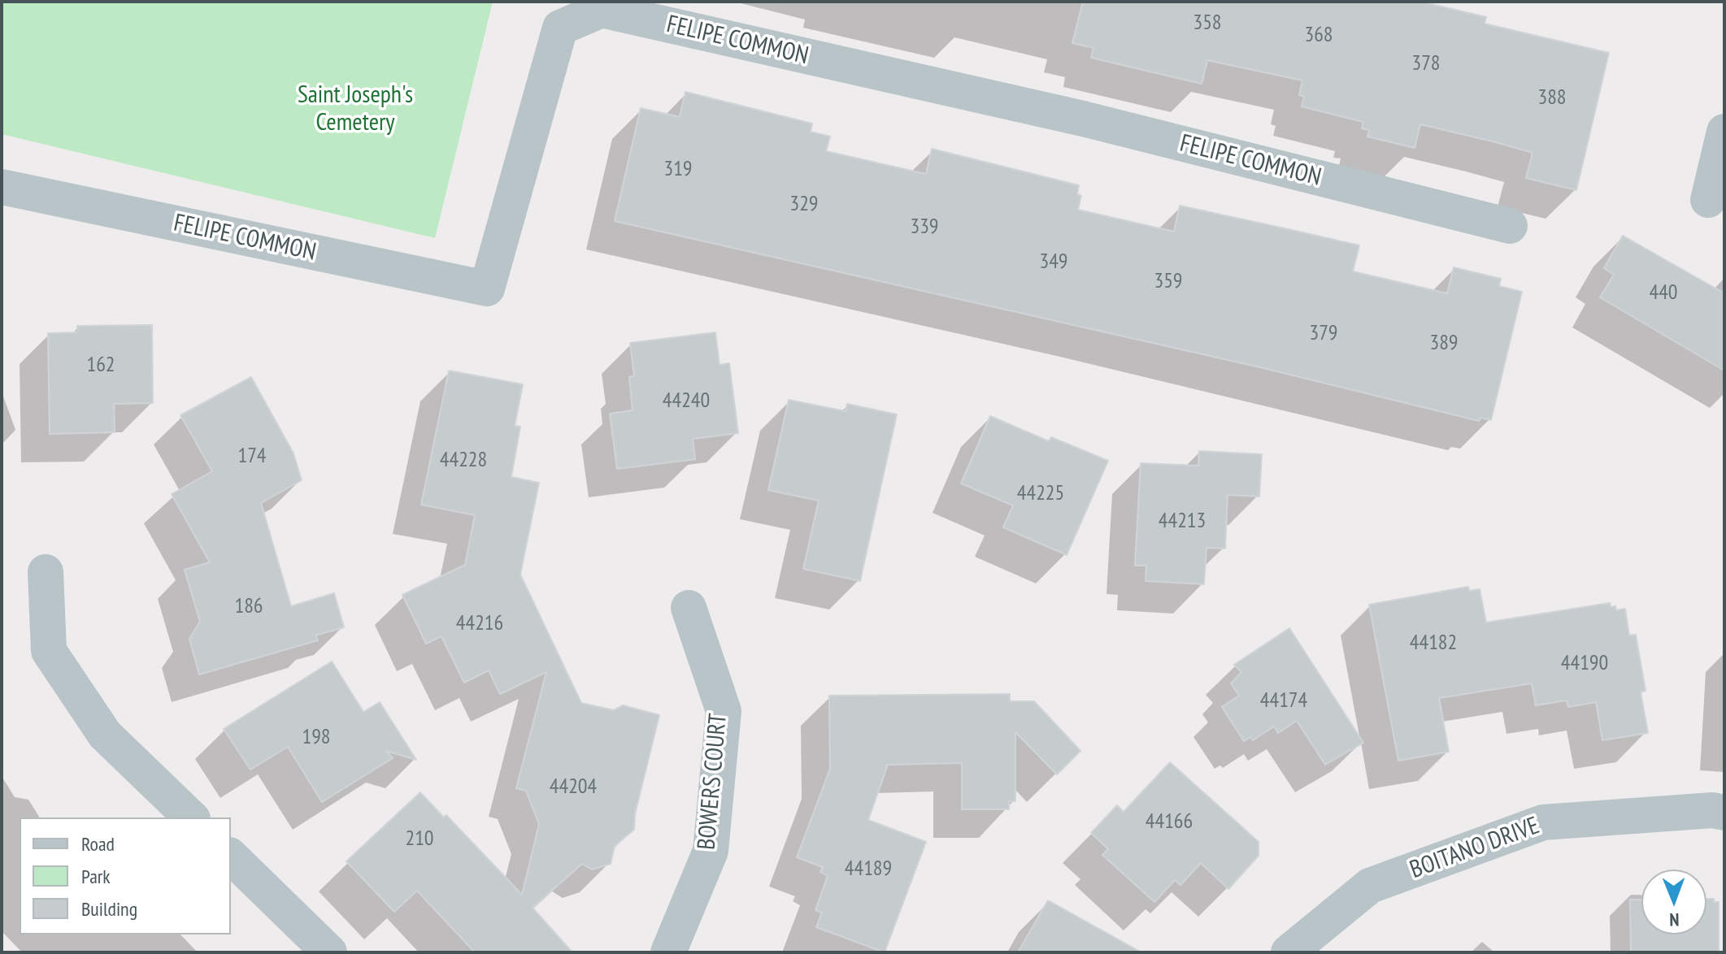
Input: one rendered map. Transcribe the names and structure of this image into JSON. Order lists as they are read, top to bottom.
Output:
{
  "streets": {
    "street": ["FELIPE COMMON", "BOWERS COURT", "BOITANO DRIVE"]
  },
  "parks": ["Saint Joseph's Cemetery"],
  "house_numbers": [
    "358",
    "368",
    "378",
    "388",
    "319",
    "329",
    "339",
    "349",
    "359",
    "440",
    "379",
    "389",
    "162",
    "44240",
    "174",
    "44228",
    "44225",
    "44213",
    "186",
    "44216",
    "44182",
    "44190",
    "44174",
    "198",
    "44204",
    "44166",
    "210",
    "44189"
  ],
  "legend": ["Road", "Park", "Building"],
  "north": "bottom"
}
